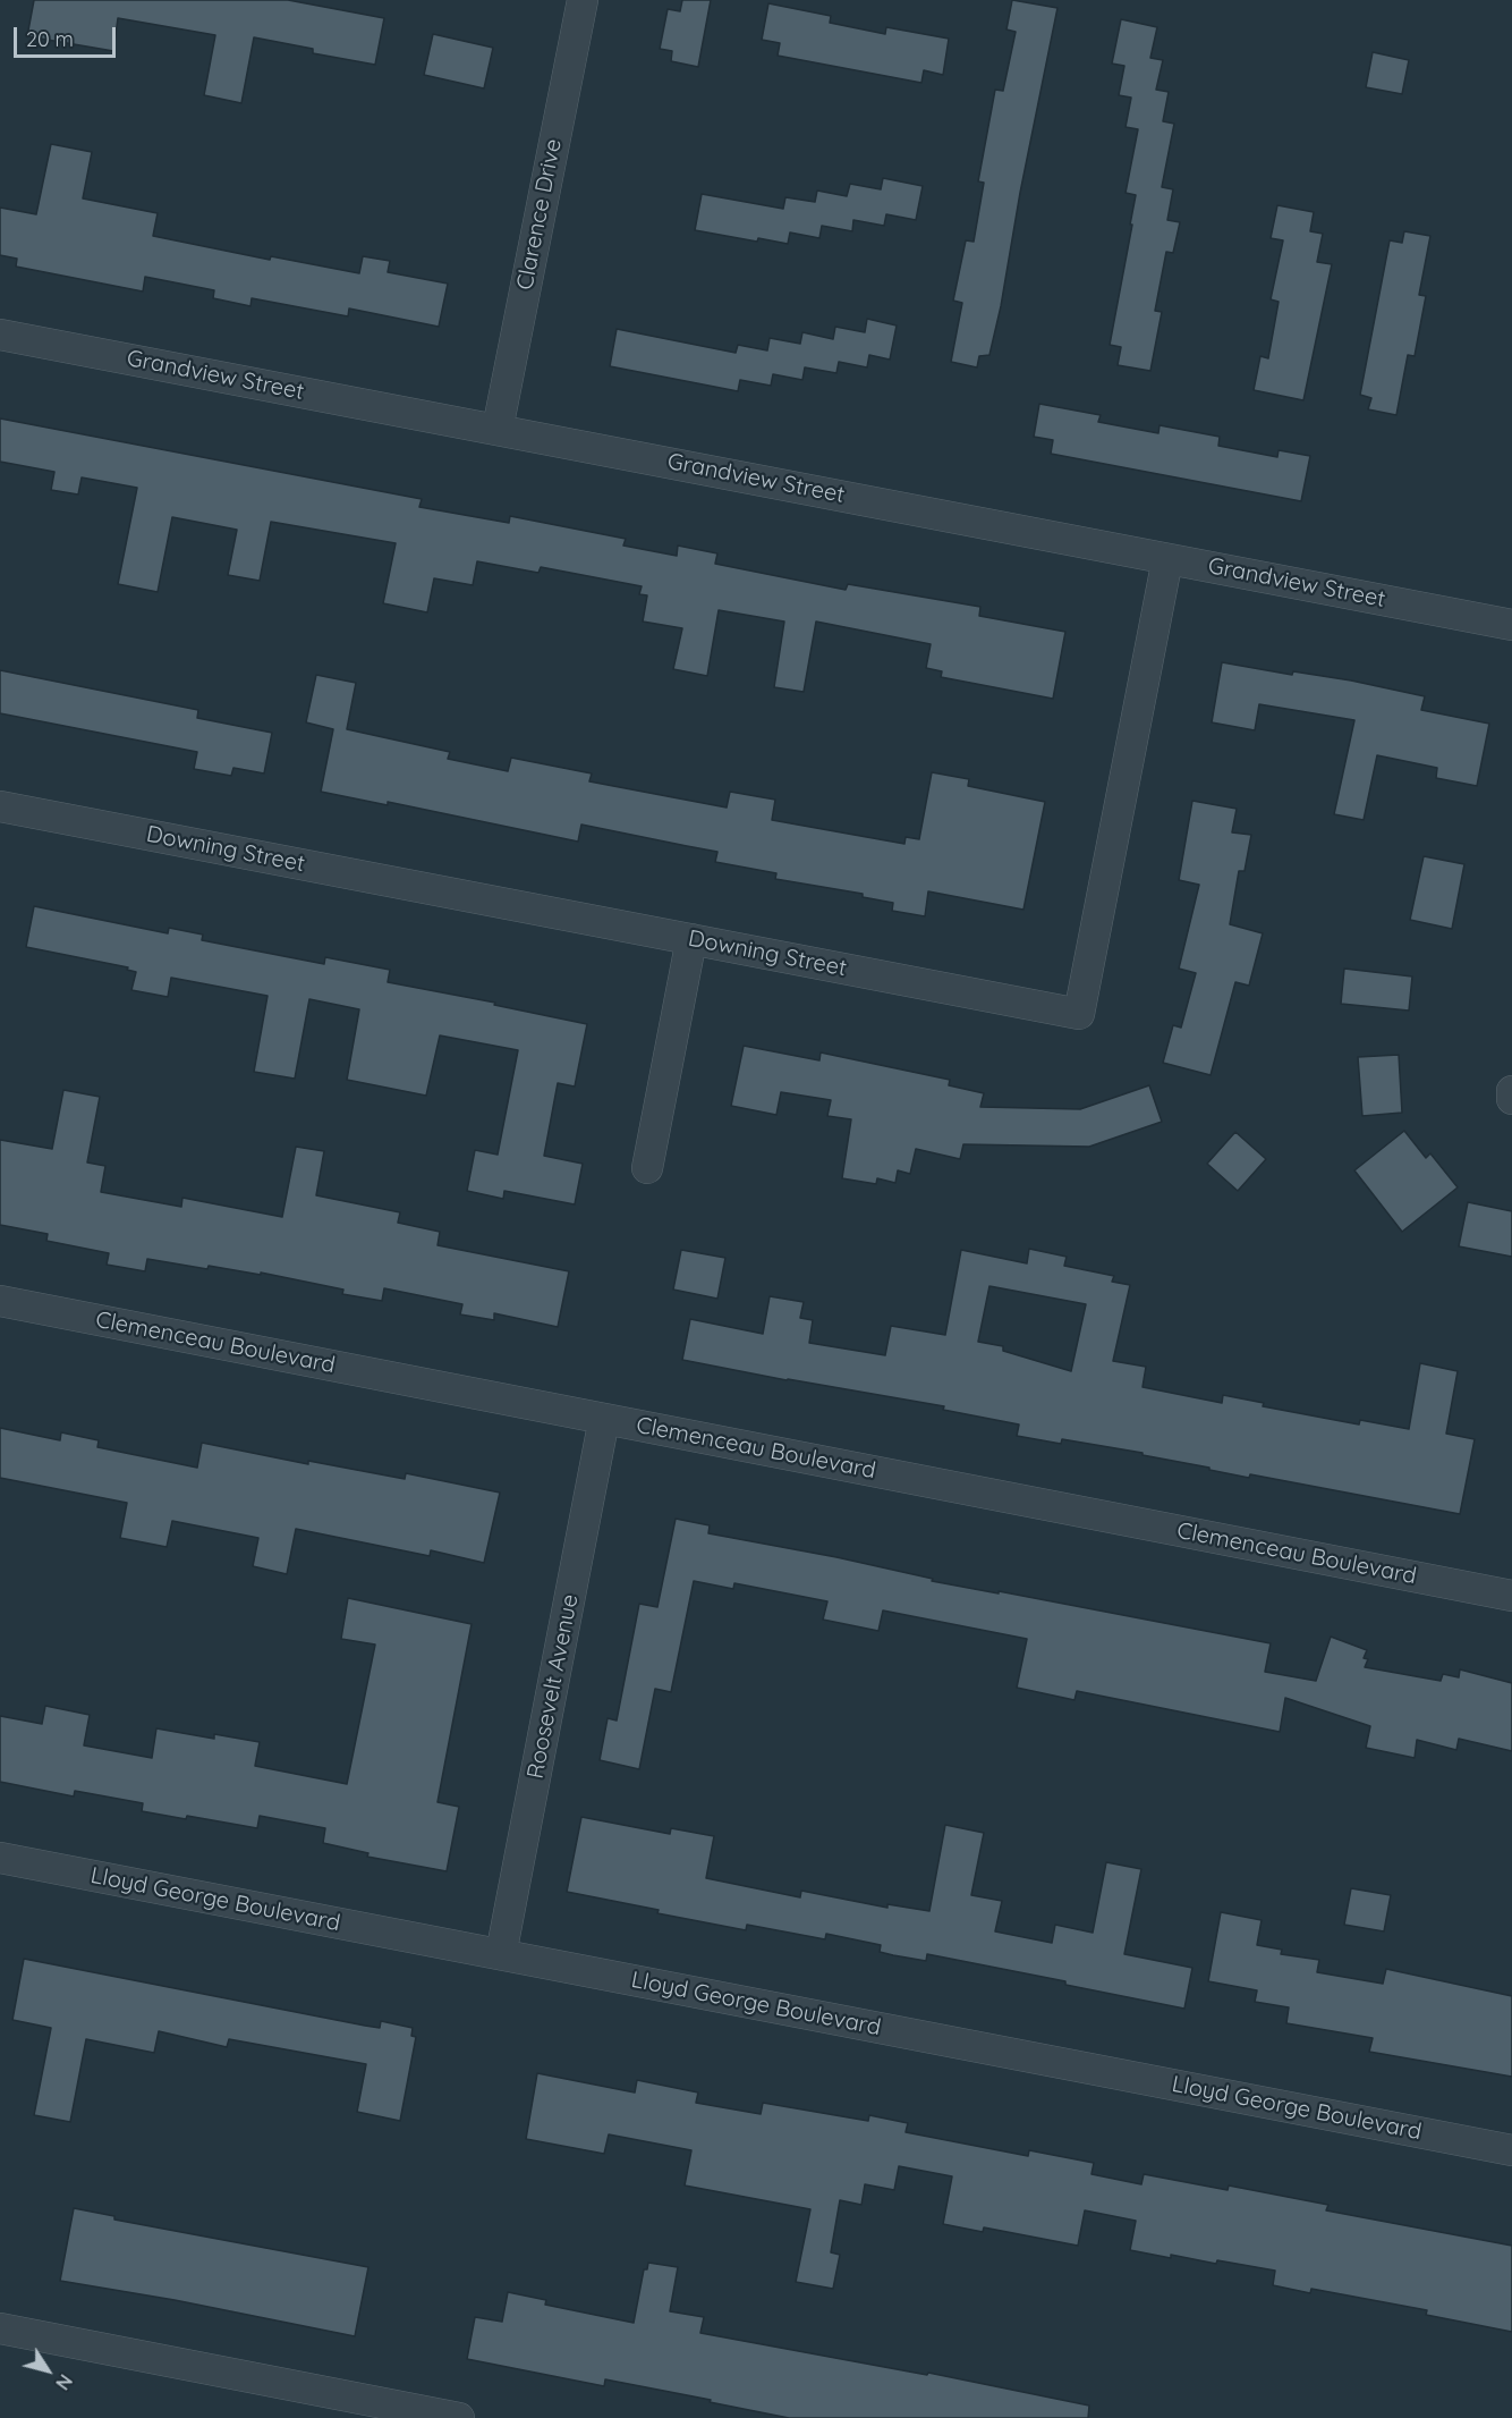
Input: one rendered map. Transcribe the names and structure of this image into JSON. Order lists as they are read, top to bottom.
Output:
{
  "streets": {
    "street": [
      "Clarence Drive",
      "Grandview Street",
      "Downing Street",
      "Clemenceau Boulevard",
      "Roosevelt Avenue",
      "Lloyd George Boulevard"
    ]
  },
  "crossings": [
    ["Clarence Drive", "Grandview Street"],
    ["Grandview Street", "Downing Street"],
    ["Clemenceau Boulevard", "Roosevelt Avenue"],
    ["Roosevelt Avenue", "Lloyd George Boulevard"]
  ],
  "scale_bar": "20 m",
  "north": "bottom right"
}
